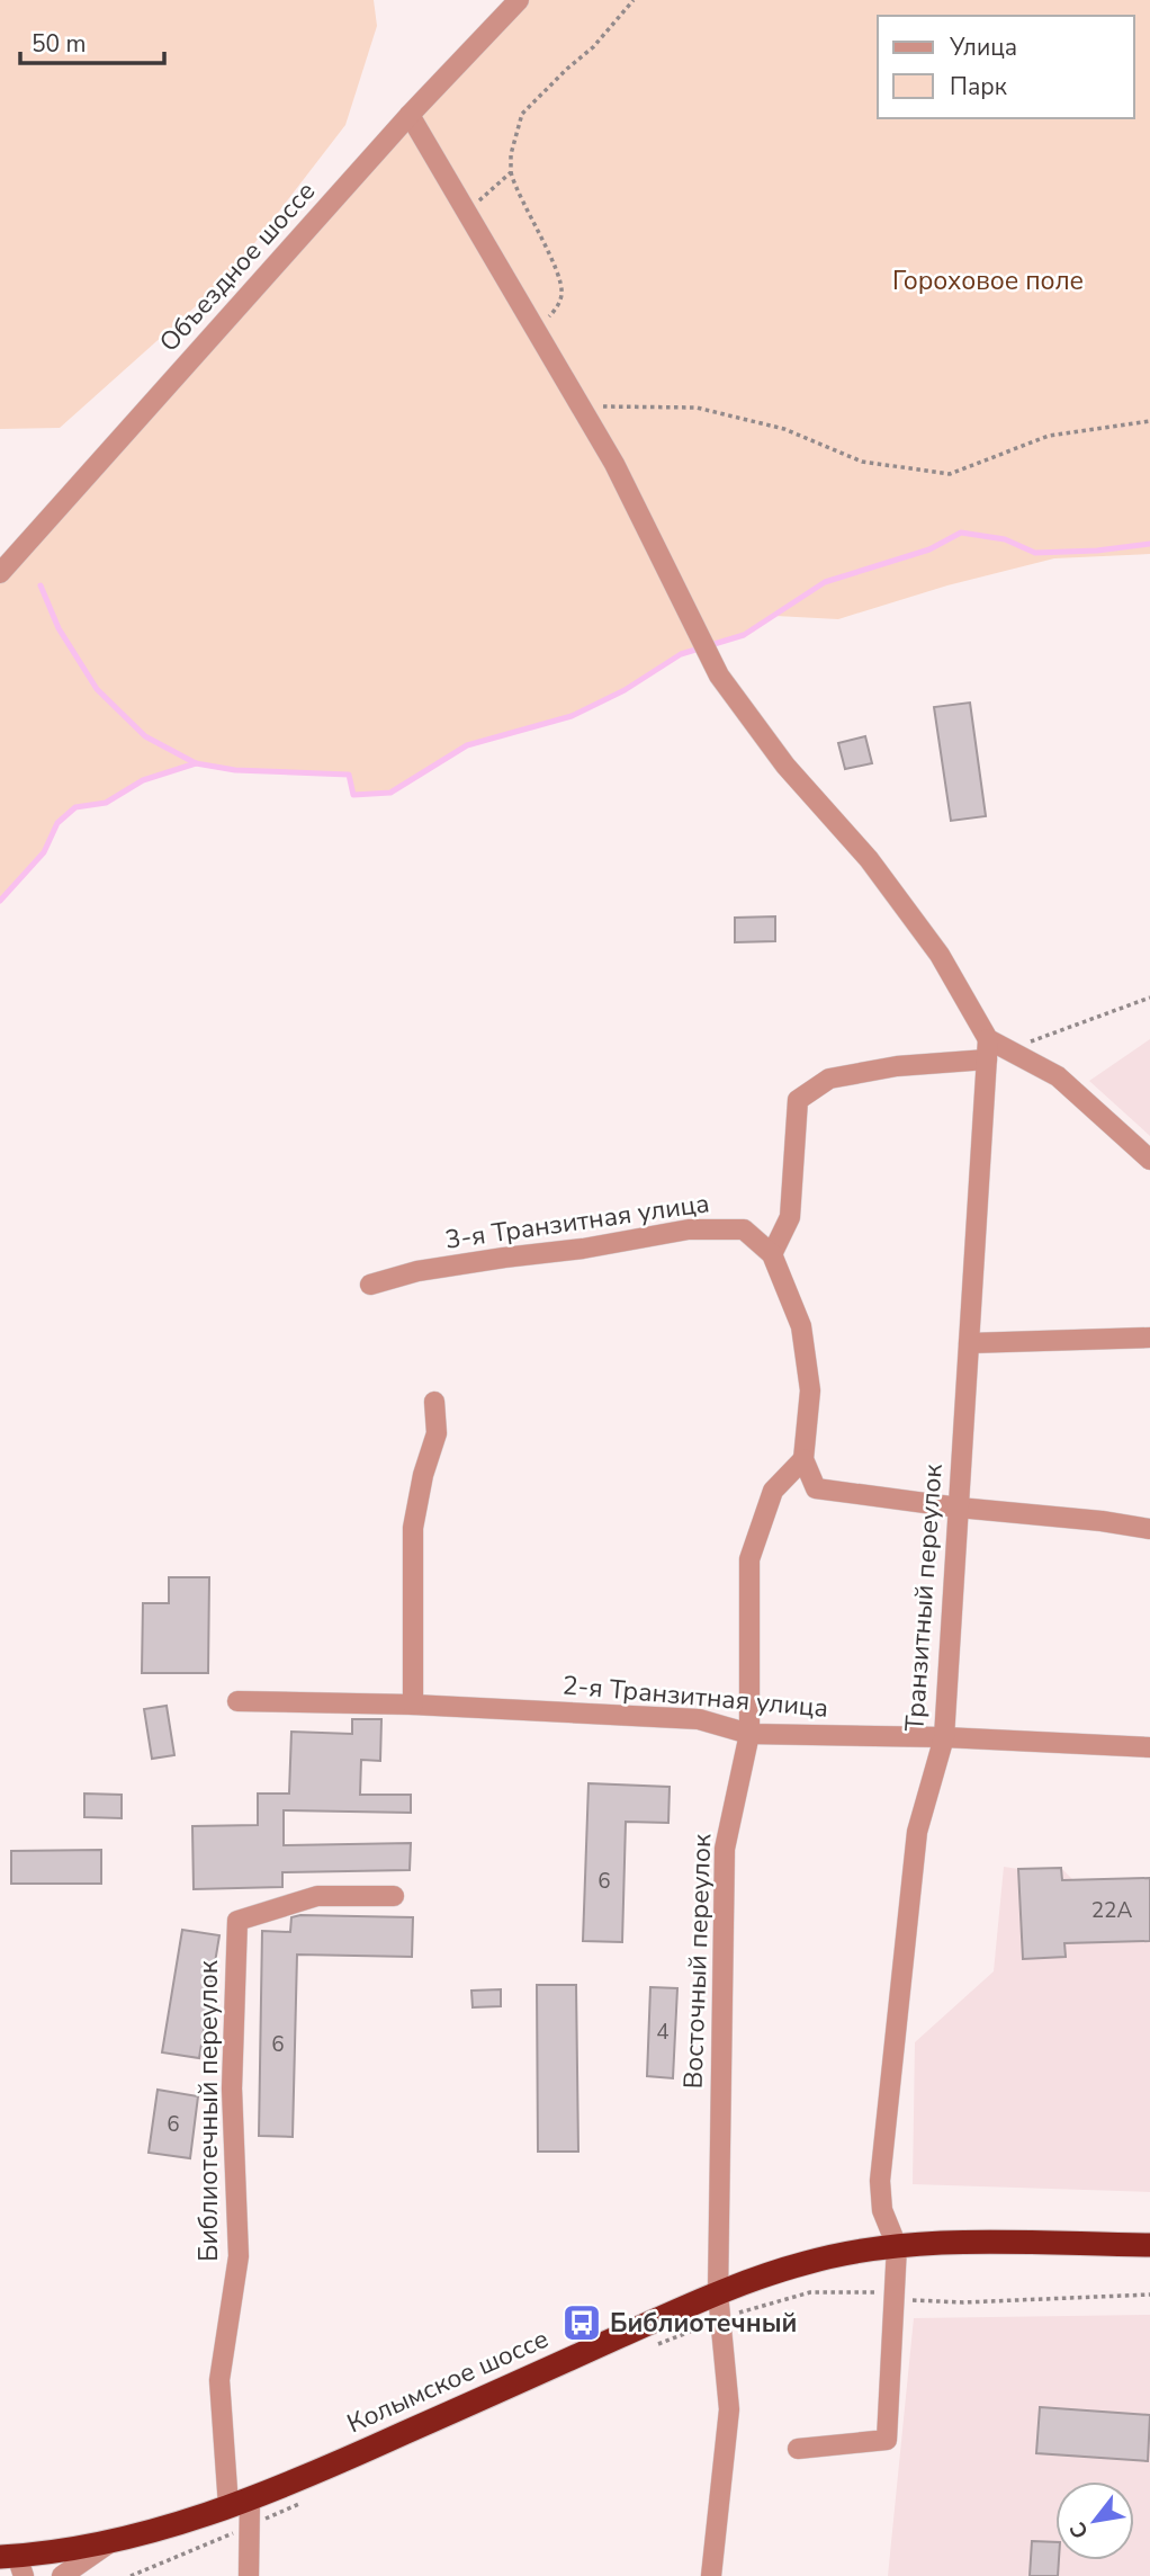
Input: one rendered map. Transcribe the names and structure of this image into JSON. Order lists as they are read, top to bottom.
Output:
{
  "streets": {
    "highway": ["Колымское шоссе"],
    "street": [
      "Объездное шоссе",
      "3-я Транзитная улица",
      "Транзитный переулок",
      "2-я Транзитная улица",
      "Восточный переулок",
      "Библиотечный переулок"
    ]
  },
  "crossings": [
    ["3-я Транзитная улица", "Восточный переулок"],
    ["Транзитный переулок", "2-я Транзитная улица"],
    ["Транзитный переулок", "Колымское шоссе"],
    ["2-я Транзитная улица", "Восточный переулок"],
    ["Восточный переулок", "Колымское шоссе"],
    ["Библиотечный переулок", "Колымское шоссе"]
  ],
  "parks": ["Гороховое поле"],
  "places": {
    "bus stop": ["Библиотечный"]
  },
  "house_numbers": [
    "6",
    "22А",
    "4",
    "6",
    "6"
  ],
  "legend": ["Улица", "Парк"],
  "scale_bar": "50 m",
  "north": "bottom left"
}
